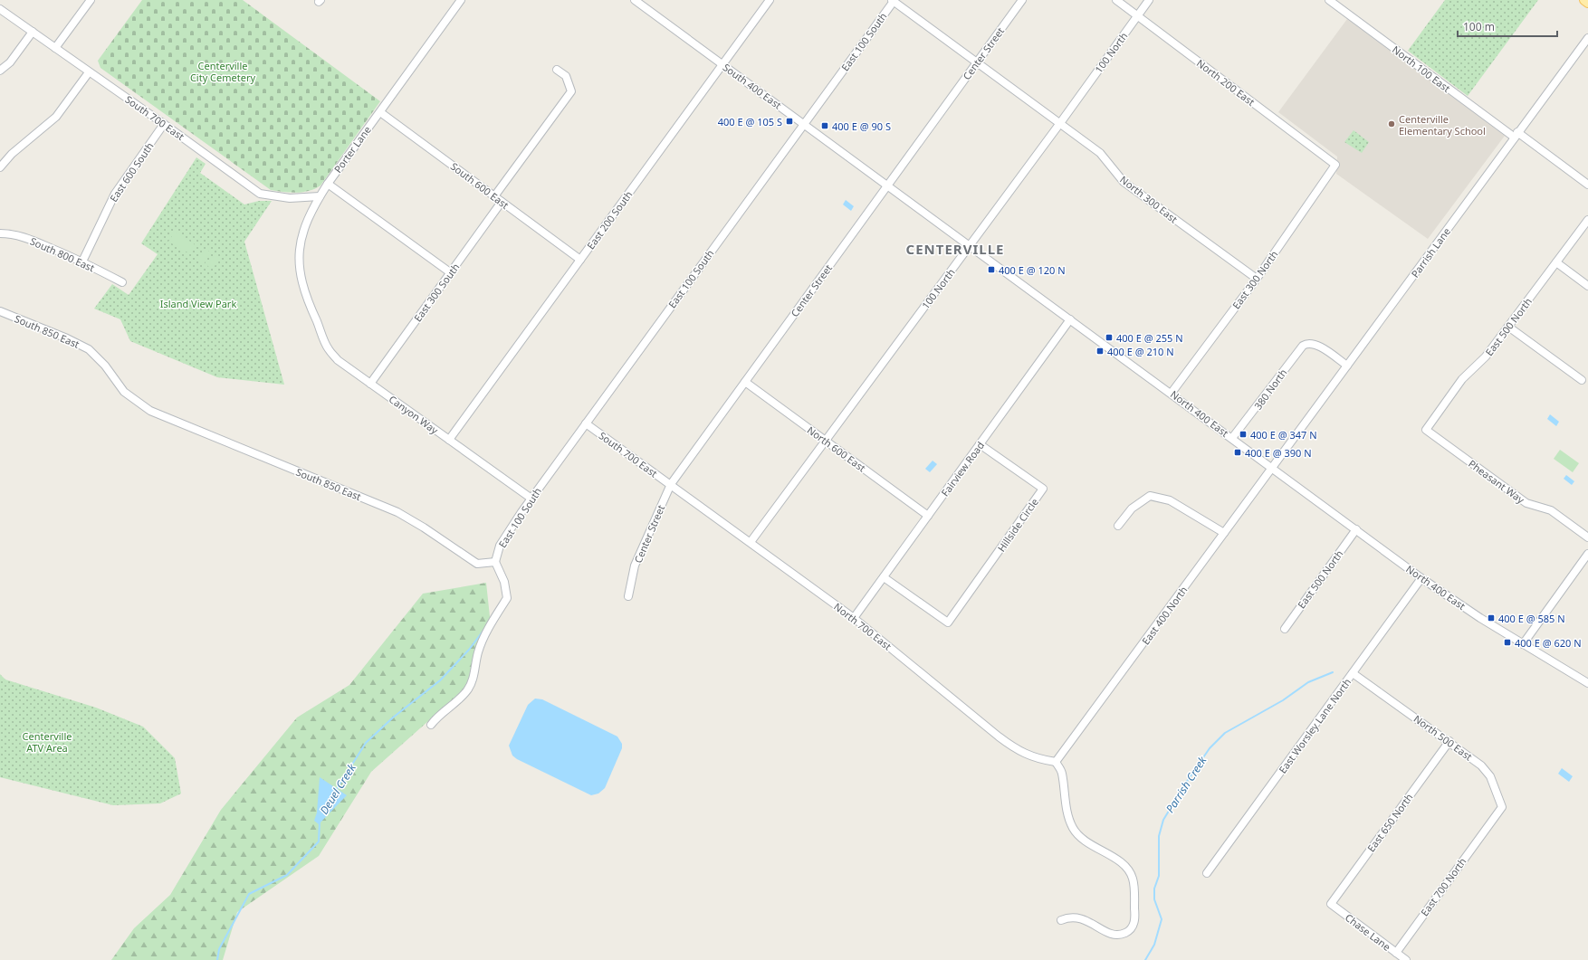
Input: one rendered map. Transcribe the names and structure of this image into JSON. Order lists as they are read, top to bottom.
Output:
{
  "streets": {
    "street": [
      "East 100 South",
      "100 North",
      "Center Street",
      "North 100 East",
      "North 200 East",
      "South 400 East",
      "South 700 East",
      "Porter Lane",
      "East 600 South",
      "South 600 East",
      "North 300 East",
      "East 200 South",
      "Parrish Lane",
      "South 800 East",
      "East 300 North",
      "East 300 South",
      "East 500 North",
      "South 850 East",
      "380 North",
      "North 400 East",
      "Canyon Way",
      "North 600 East",
      "Fairview Road",
      "Pheasant Way",
      "Hillside Circle",
      "East 400 North",
      "North 700 East",
      "East Worsley Lane North",
      "North 500 East",
      "East 650 North",
      "East 700 North",
      "Chase Lane"
    ]
  },
  "crossings": [
    ["East 100 South", "South 400 East"],
    ["East 100 South", "South 700 East"],
    ["East 100 South", "North 300 East"],
    ["East 100 South", "South 850 East"],
    ["East 100 South", "Canyon Way"],
    ["100 North", "North 200 East"],
    ["100 North", "North 300 East"],
    ["100 North", "North 400 East"],
    ["100 North", "North 600 East"],
    ["100 North", "North 700 East"],
    ["Center Street", "South 400 East"],
    ["Center Street", "South 700 East"],
    ["Center Street", "North 300 East"],
    ["Center Street", "North 400 East"],
    ["Center Street", "North 600 East"],
    ["Center Street", "North 700 East"],
    ["North 100 East", "Parrish Lane"],
    ["North 200 East", "East 300 North"],
    ["South 400 East", "East 200 South"],
    ["South 400 East", "North 400 East"],
    ["South 700 East", "Porter Lane"],
    ["South 700 East", "East 600 South"],
    ["South 700 East", "North 700 East"],
    ["Porter Lane", "South 600 East"],
    ["Porter Lane", "Canyon Way"],
    ["East 600 South", "South 800 East"],
    ["South 600 East", "East 200 South"],
    ["South 600 East", "East 300 South"],
    ["North 300 East", "East 300 North"],
    ["East 200 South", "Canyon Way"],
    ["Parrish Lane", "380 North"],
    ["Parrish Lane", "North 400 East"],
    ["Parrish Lane", "East 400 North"],
    ["East 300 North", "North 400 East"],
    ["East 300 South", "Canyon Way"],
    ["East 500 North", "North 400 East"],
    ["East 500 North", "Pheasant Way"],
    ["380 North", "North 400 East"],
    ["North 400 East", "Fairview Road"],
    ["North 400 East", "East 400 North"],
    ["North 400 East", "East Worsley Lane North"],
    ["North 600 East", "Fairview Road"],
    ["Fairview Road", "Hillside Circle"],
    ["Fairview Road", "North 700 East"],
    ["East 400 North", "North 700 East"],
    ["East Worsley Lane North", "North 500 East"],
    ["North 500 East", "East 650 North"],
    ["North 500 East", "East 700 North"],
    ["East 650 North", "Chase Lane"],
    ["East 700 North", "Chase Lane"]
  ],
  "districts": ["CENTERVILLE"],
  "water": ["Parrish Creek", "Deuel Creek"],
  "parks": ["Centerville City Cemetery", "Island View Park", "Centerville ATV Area"],
  "places": {
    "transit": [
      "400 E @ 105 S",
      "400 E @ 90 S",
      "400 E @ 120 N",
      "400 E @ 255 N",
      "400 E @ 210 N",
      "400 E @ 347 N",
      "400 E @ 390 N",
      "400 E @ 585 N",
      "400 E @ 620 N"
    ],
    "other": ["Centerville Elementary School"]
  },
  "scale_bar": "100 m"
}
